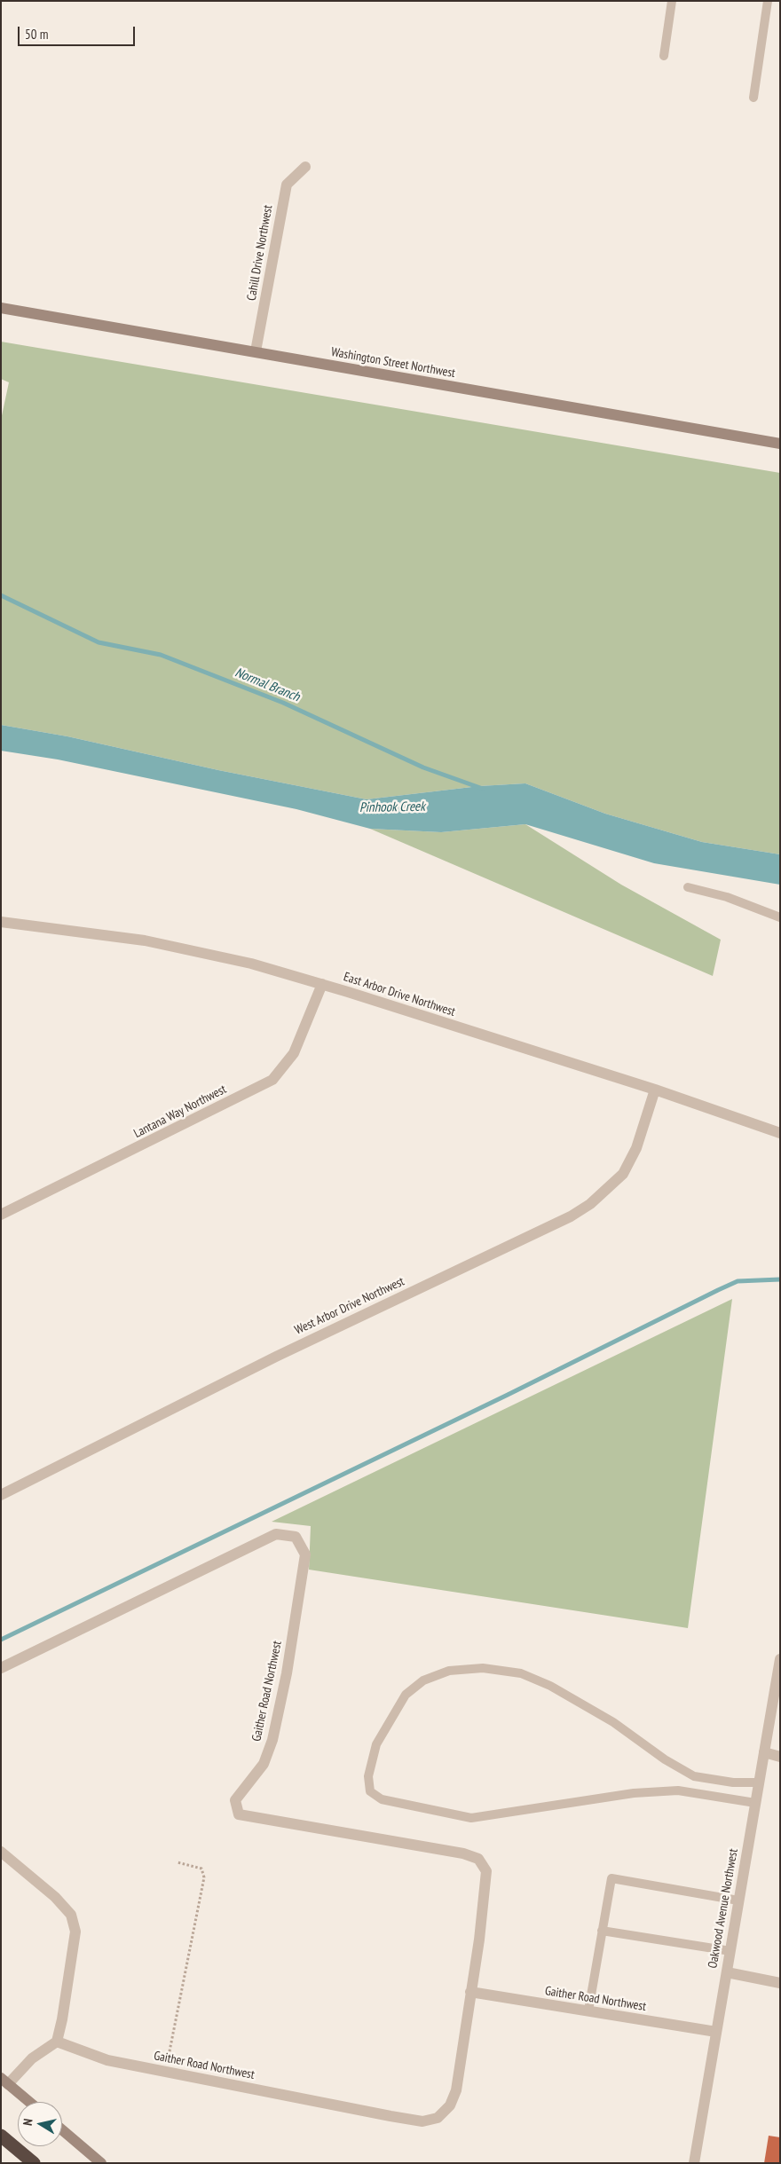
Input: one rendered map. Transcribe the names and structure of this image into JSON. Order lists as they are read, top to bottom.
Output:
{
  "streets": {
    "main road": ["Washington Street Northwest"],
    "street": [
      "Cahill Drive Northwest",
      "East Arbor Drive Northwest",
      "Lantana Way Northwest",
      "West Arbor Drive Northwest",
      "Gaither Road Northwest",
      "Oakwood Avenue Northwest"
    ]
  },
  "crossings": [
    ["Cahill Drive Northwest", "Washington Street Northwest"],
    ["East Arbor Drive Northwest", "Lantana Way Northwest"],
    ["East Arbor Drive Northwest", "West Arbor Drive Northwest"],
    ["Gaither Road Northwest", "Oakwood Avenue Northwest"]
  ],
  "water": ["Normal Branch", "Pinhook Creek"],
  "scale_bar": "50 m",
  "north": "left"
}
